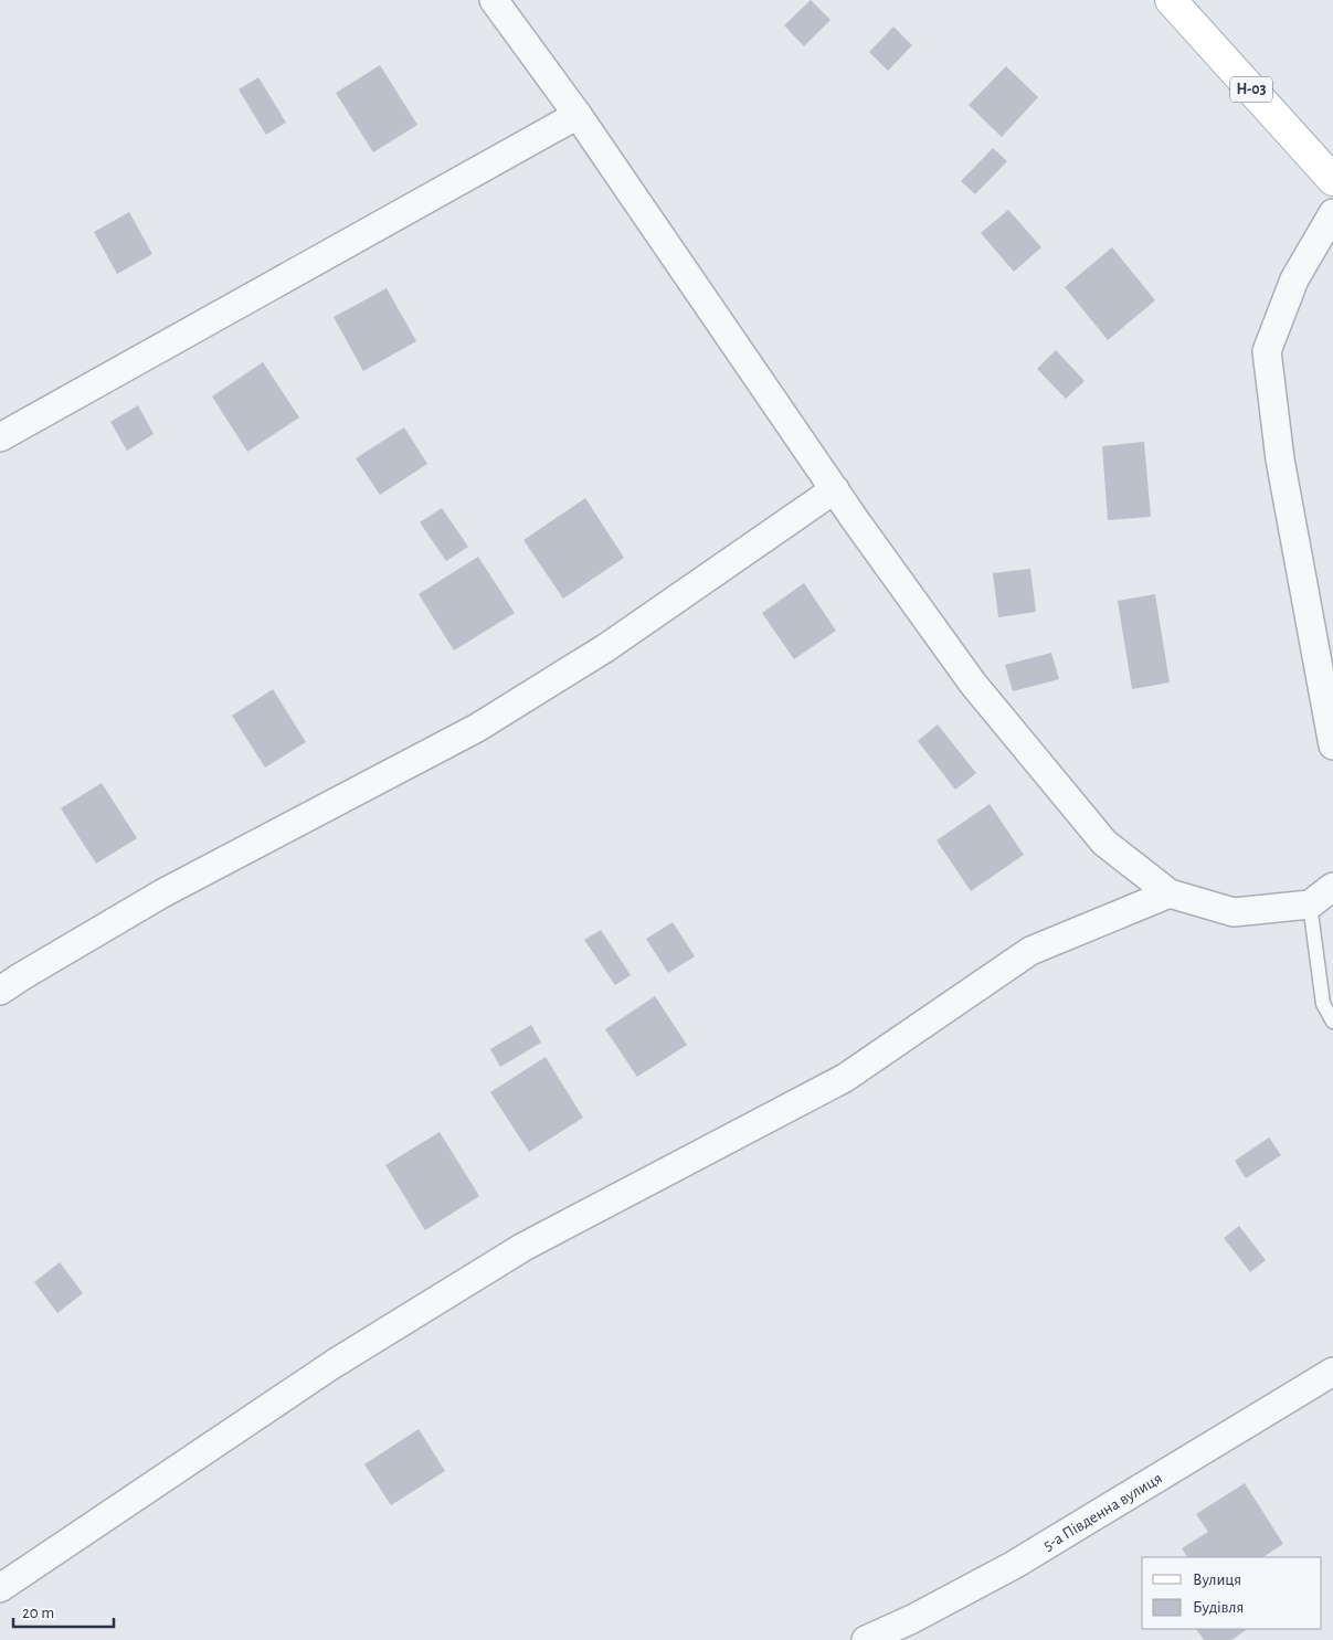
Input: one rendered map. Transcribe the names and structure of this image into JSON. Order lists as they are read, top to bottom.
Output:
{
  "streets": {
    "main road": ["Н-03"],
    "street": ["5-а Південна вулиця"]
  },
  "legend": ["Вулиця", "Будівля"],
  "scale_bar": "20 m"
}
